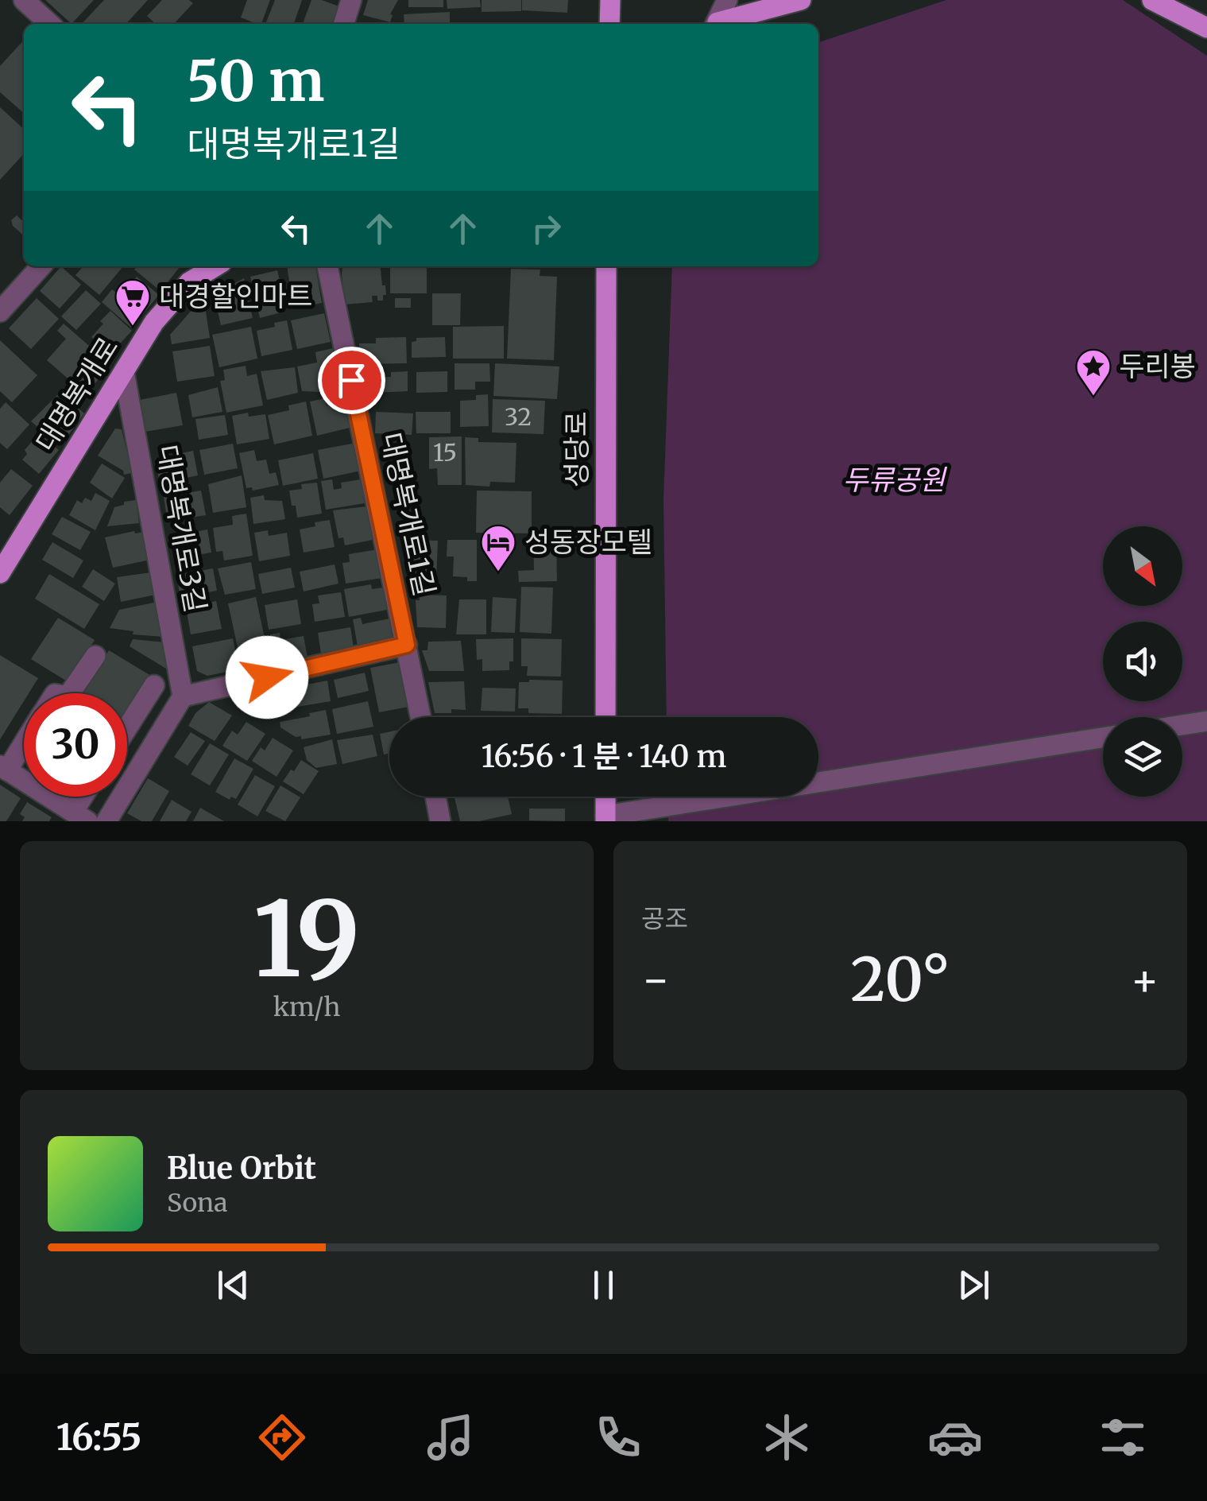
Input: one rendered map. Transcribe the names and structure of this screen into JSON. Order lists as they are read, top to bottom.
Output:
{
  "streets": {
    "main road": ["대명복개로", "성당로"],
    "street": ["대명복개로1길", "대명복개로3길"]
  },
  "crossings": [
    ["대명복개로", "대명복개로3길"]
  ],
  "parks": ["두류공원"],
  "places": {
    "supermarket": ["대경할인마트"],
    "place": ["두리봉"],
    "hotel": ["성동장모텔"]
  },
  "house_numbers": ["32", "15"],
  "north": "bottom right",
  "page": {
    "turn": ["50 m", "대명복개로1길"],
    "limit": "30",
    "trip": "16:56 · 1 분 · 140 m",
    "tile": [
      ["19", "km/h"],
      "공조"
    ],
    "heat": ["−", "20°", "+"],
    "song": ["Blue Orbit", "Sona"],
    "tabs": "16:55"
  }
}
